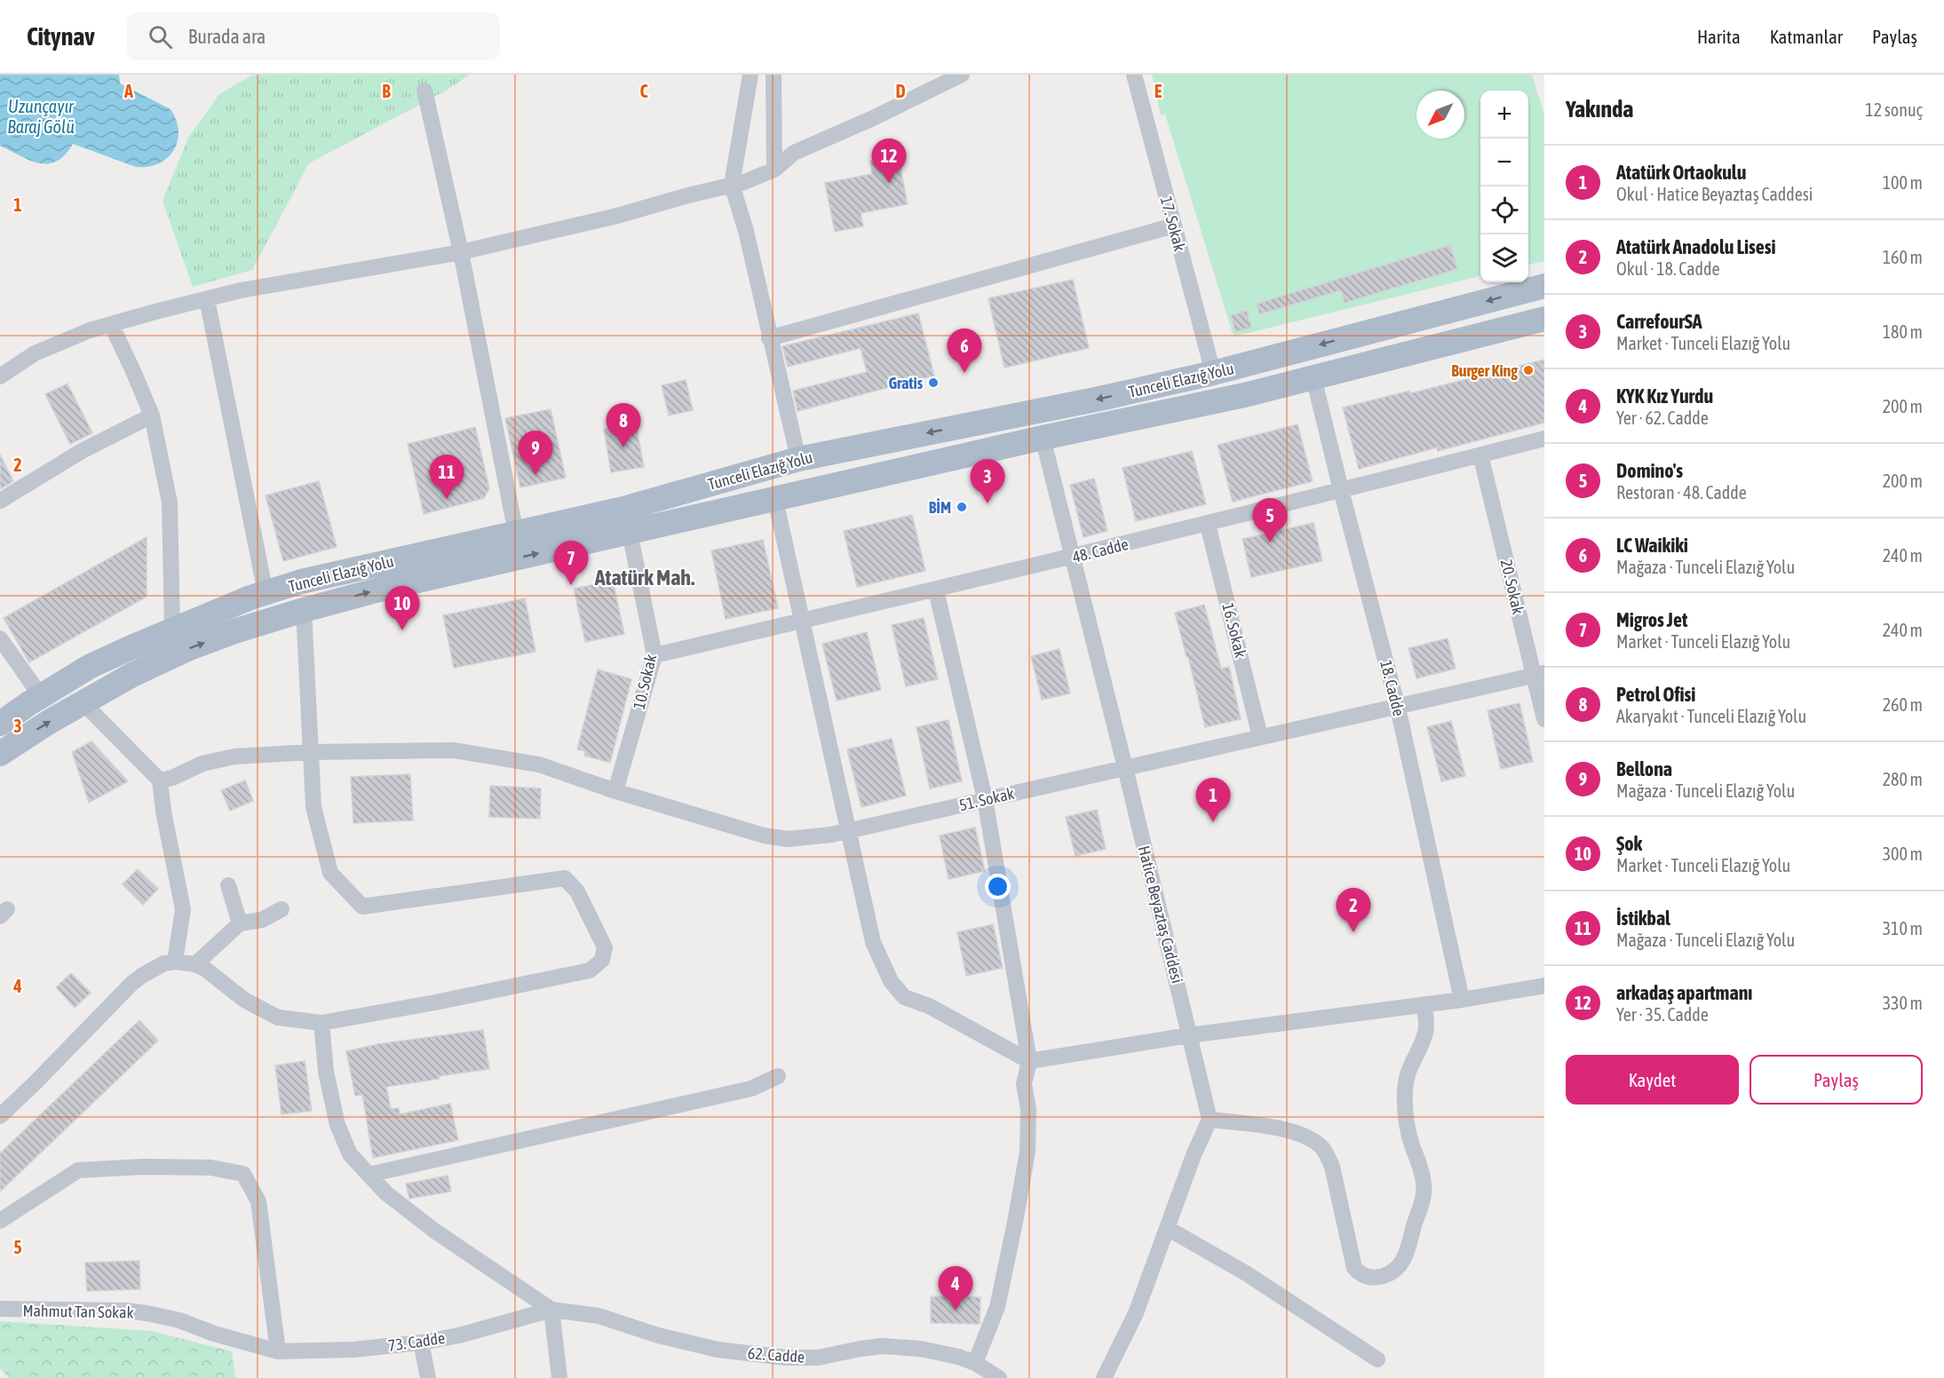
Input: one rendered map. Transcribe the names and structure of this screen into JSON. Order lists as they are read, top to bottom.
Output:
{
  "streets": {
    "main road": ["Tunceli Elazığ Yolu"],
    "street": [
      "17. Sokak",
      "48. Cadde",
      "20. Sokak",
      "16. Sokak",
      "10. Sokak",
      "18. Cadde",
      "51. Sokak",
      "Hatice Beyaztaş Caddesi",
      "Mahmut Tan Sokak",
      "73. Cadde",
      "62. Cadde"
    ]
  },
  "crossings": [
    ["17. Sokak", "Tunceli Elazığ Yolu"],
    ["Tunceli Elazığ Yolu", "10. Sokak"],
    ["Tunceli Elazığ Yolu", "18. Cadde"],
    ["Tunceli Elazığ Yolu", "Hatice Beyaztaş Caddesi"],
    ["48. Cadde", "20. Sokak"],
    ["48. Cadde", "16. Sokak"],
    ["48. Cadde", "10. Sokak"],
    ["48. Cadde", "18. Cadde"],
    ["48. Cadde", "Hatice Beyaztaş Caddesi"],
    ["20. Sokak", "51. Sokak"],
    ["16. Sokak", "51. Sokak"],
    ["10. Sokak", "51. Sokak"],
    ["18. Cadde", "51. Sokak"],
    ["51. Sokak", "Hatice Beyaztaş Caddesi"],
    ["Mahmut Tan Sokak", "73. Cadde"],
    ["73. Cadde", "62. Cadde"]
  ],
  "districts": ["Atatürk Mah."],
  "water": ["Uzunçayır Baraj Gölü"],
  "places": ["Burger King", "Gratis", "BİM"],
  "north": "bottom left",
  "page": {
    "header": "Citynav",
    "search": "Burada ara",
    "nav": ["Harita", "Katmanlar", "Paylaş"],
    "heading": ["Yakında", "12 sonuç"],
    "map_buttons": ["+", "−"],
    "pins": [
      "12",
      "6",
      "8",
      "9",
      "11",
      "3",
      "5",
      "7",
      "10",
      "1",
      "2",
      "4"
    ],
    "list": [
      {
        "mark": "1",
        "name": "Atatürk Ortaokulu",
        "note": "Okul · Hatice Beyaztaş Caddesi",
        "value": "100 m"
      },
      {
        "mark": "2",
        "name": "Atatürk Anadolu Lisesi",
        "note": "Okul · 18. Cadde",
        "value": "160 m"
      },
      {
        "mark": "3",
        "name": "CarrefourSA",
        "note": "Market · Tunceli Elazığ Yolu",
        "value": "180 m"
      },
      {
        "mark": "4",
        "name": "KYK Kız Yurdu",
        "note": "Yer · 62. Cadde",
        "value": "200 m"
      },
      {
        "mark": "5",
        "name": "Domino's",
        "note": "Restoran · 48. Cadde",
        "value": "200 m"
      },
      {
        "mark": "6",
        "name": "LC Waikiki",
        "note": "Mağaza · Tunceli Elazığ Yolu",
        "value": "240 m"
      },
      {
        "mark": "7",
        "name": "Migros Jet",
        "note": "Market · Tunceli Elazığ Yolu",
        "value": "240 m"
      },
      {
        "mark": "8",
        "name": "Petrol Ofisi",
        "note": "Akaryakıt · Tunceli Elazığ Yolu",
        "value": "260 m"
      },
      {
        "mark": "9",
        "name": "Bellona",
        "note": "Mağaza · Tunceli Elazığ Yolu",
        "value": "280 m"
      },
      {
        "mark": "10",
        "name": "Şok",
        "note": "Market · Tunceli Elazığ Yolu",
        "value": "300 m"
      },
      {
        "mark": "11",
        "name": "İstikbal",
        "note": "Mağaza · Tunceli Elazığ Yolu",
        "value": "310 m"
      },
      {
        "mark": "12",
        "name": "arkadaş apartmanı",
        "note": "Yer · 35. Cadde",
        "value": "330 m"
      }
    ],
    "buttons": ["Kaydet", "Paylaş"]
  },
  "grid": {
    "columns": [
      "A",
      "B",
      "C",
      "D",
      "E"
    ],
    "rows": [
      "1",
      "2",
      "3",
      "4",
      "5"
    ]
  }
}
